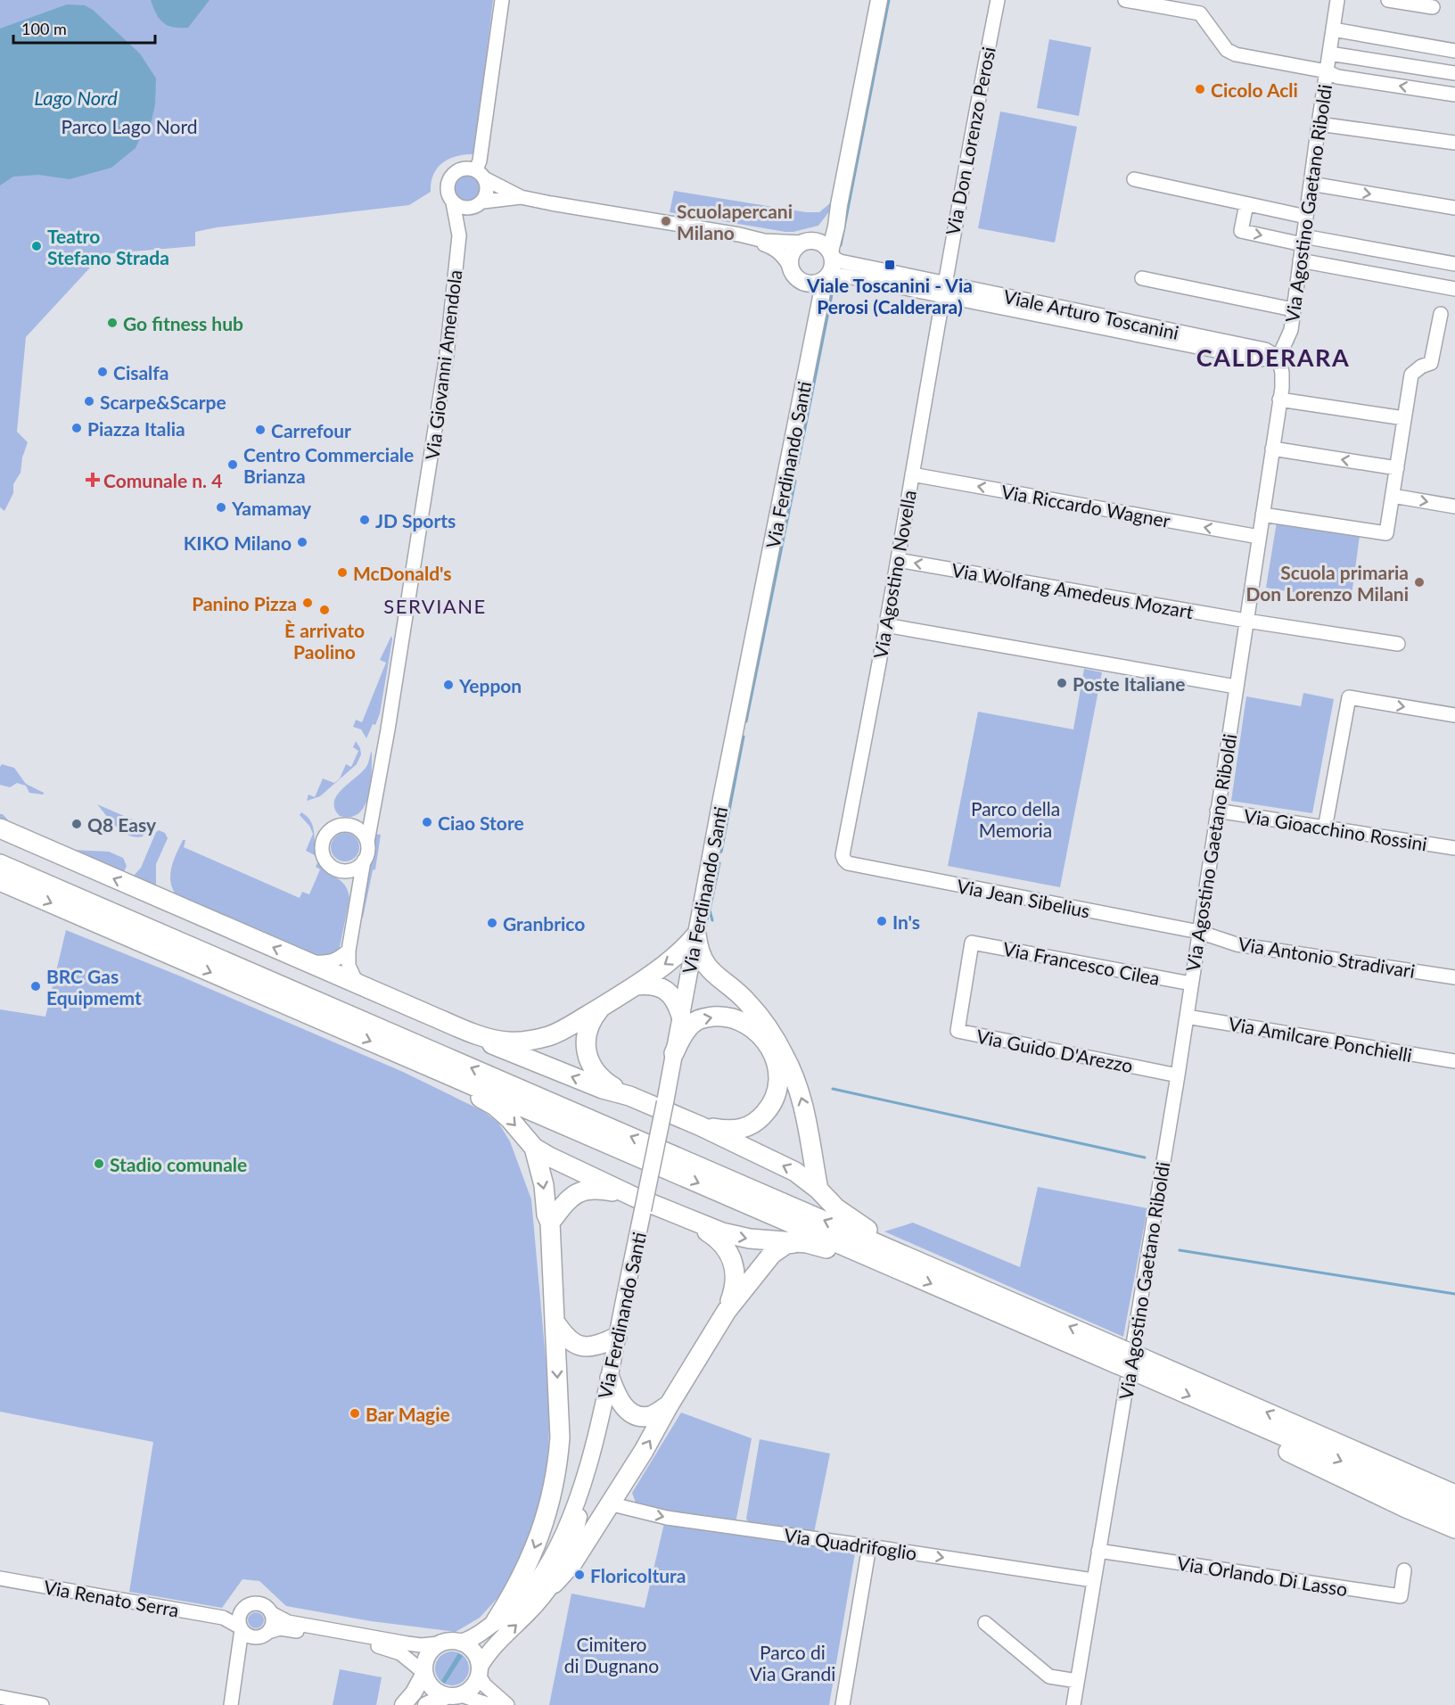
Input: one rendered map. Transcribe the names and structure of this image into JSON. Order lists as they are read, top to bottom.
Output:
{
  "streets": {
    "main road": ["Via Ferdinando Santi"],
    "street": [
      "Via Don Lorenzo Perosi",
      "Via Agostino Gaetano Riboldi",
      "Viale Arturo Toscanini",
      "Via Giovanni Amendola",
      "Via Riccardo Wagner",
      "Via Agostino Novella",
      "Via Wolfang Amedeus Mozart",
      "Via Gioacchino Rossini",
      "Via Jean Sibelius",
      "Via Antonio Stradivari",
      "Via Francesco Cilea",
      "Via Amilcare Ponchielli",
      "Via Guido D'Arezzo",
      "Via Quadrifoglio",
      "Via Orlando Di Lasso",
      "Via Renato Serra"
    ]
  },
  "crossings": [
    ["Via Don Lorenzo Perosi", "Viale Arturo Toscanini"],
    ["Via Don Lorenzo Perosi", "Via Agostino Novella"],
    ["Via Agostino Gaetano Riboldi", "Viale Arturo Toscanini"],
    ["Via Agostino Gaetano Riboldi", "Via Riccardo Wagner"],
    ["Via Agostino Gaetano Riboldi", "Via Wolfang Amedeus Mozart"],
    ["Via Agostino Gaetano Riboldi", "Via Gioacchino Rossini"],
    ["Via Agostino Gaetano Riboldi", "Via Jean Sibelius"],
    ["Via Agostino Gaetano Riboldi", "Via Antonio Stradivari"],
    ["Via Agostino Gaetano Riboldi", "Via Francesco Cilea"],
    ["Via Agostino Gaetano Riboldi", "Via Amilcare Ponchielli"],
    ["Via Agostino Gaetano Riboldi", "Via Guido D'Arezzo"],
    ["Via Agostino Gaetano Riboldi", "Via Quadrifoglio"],
    ["Via Agostino Gaetano Riboldi", "Via Orlando Di Lasso"],
    ["Viale Arturo Toscanini", "Via Ferdinando Santi"],
    ["Viale Arturo Toscanini", "Via Agostino Novella"],
    ["Via Riccardo Wagner", "Via Agostino Novella"],
    ["Via Agostino Novella", "Via Wolfang Amedeus Mozart"],
    ["Via Agostino Novella", "Via Jean Sibelius"],
    ["Via Jean Sibelius", "Via Antonio Stradivari"],
    ["Via Francesco Cilea", "Via Guido D'Arezzo"]
  ],
  "one_way": ["Via Riccardo Wagner", "Via Quadrifoglio"],
  "districts": ["CALDERARA", "SERVIANE"],
  "water": ["Lago Nord"],
  "parks": [
    "Parco Lago Nord",
    "Parco della Memoria",
    "Cimitero di Dugnano",
    "Parco di Via Grandi"
  ],
  "places": {
    "other": [
      "Cicolo Acli",
      "Scuolapercani Milano",
      "Teatro Stefano Strada",
      "Go fitness hub",
      "Cisalfa",
      "Scarpe&Scarpe",
      "Piazza Italia",
      "Carrefour",
      "Centro Commerciale Brianza",
      "Yamamay",
      "JD Sports",
      "KIKO Milano",
      "McDonald's",
      "Scuola primaria Don Lorenzo Milani",
      "Panino Pizza",
      "È arrivato Paolino",
      "Poste Italiane",
      "Yeppon",
      "Ciao Store",
      "Q8 Easy",
      "In's",
      "Granbrico",
      "BRC Gas Equipmemt",
      "Stadio comunale",
      "Bar Magie",
      "Floricoltura"
    ],
    "transit": ["Viale Toscanini - Via Perosi (Calderara)"],
    "health": ["Comunale n. 4"]
  },
  "scale_bar": "100 m"
}
